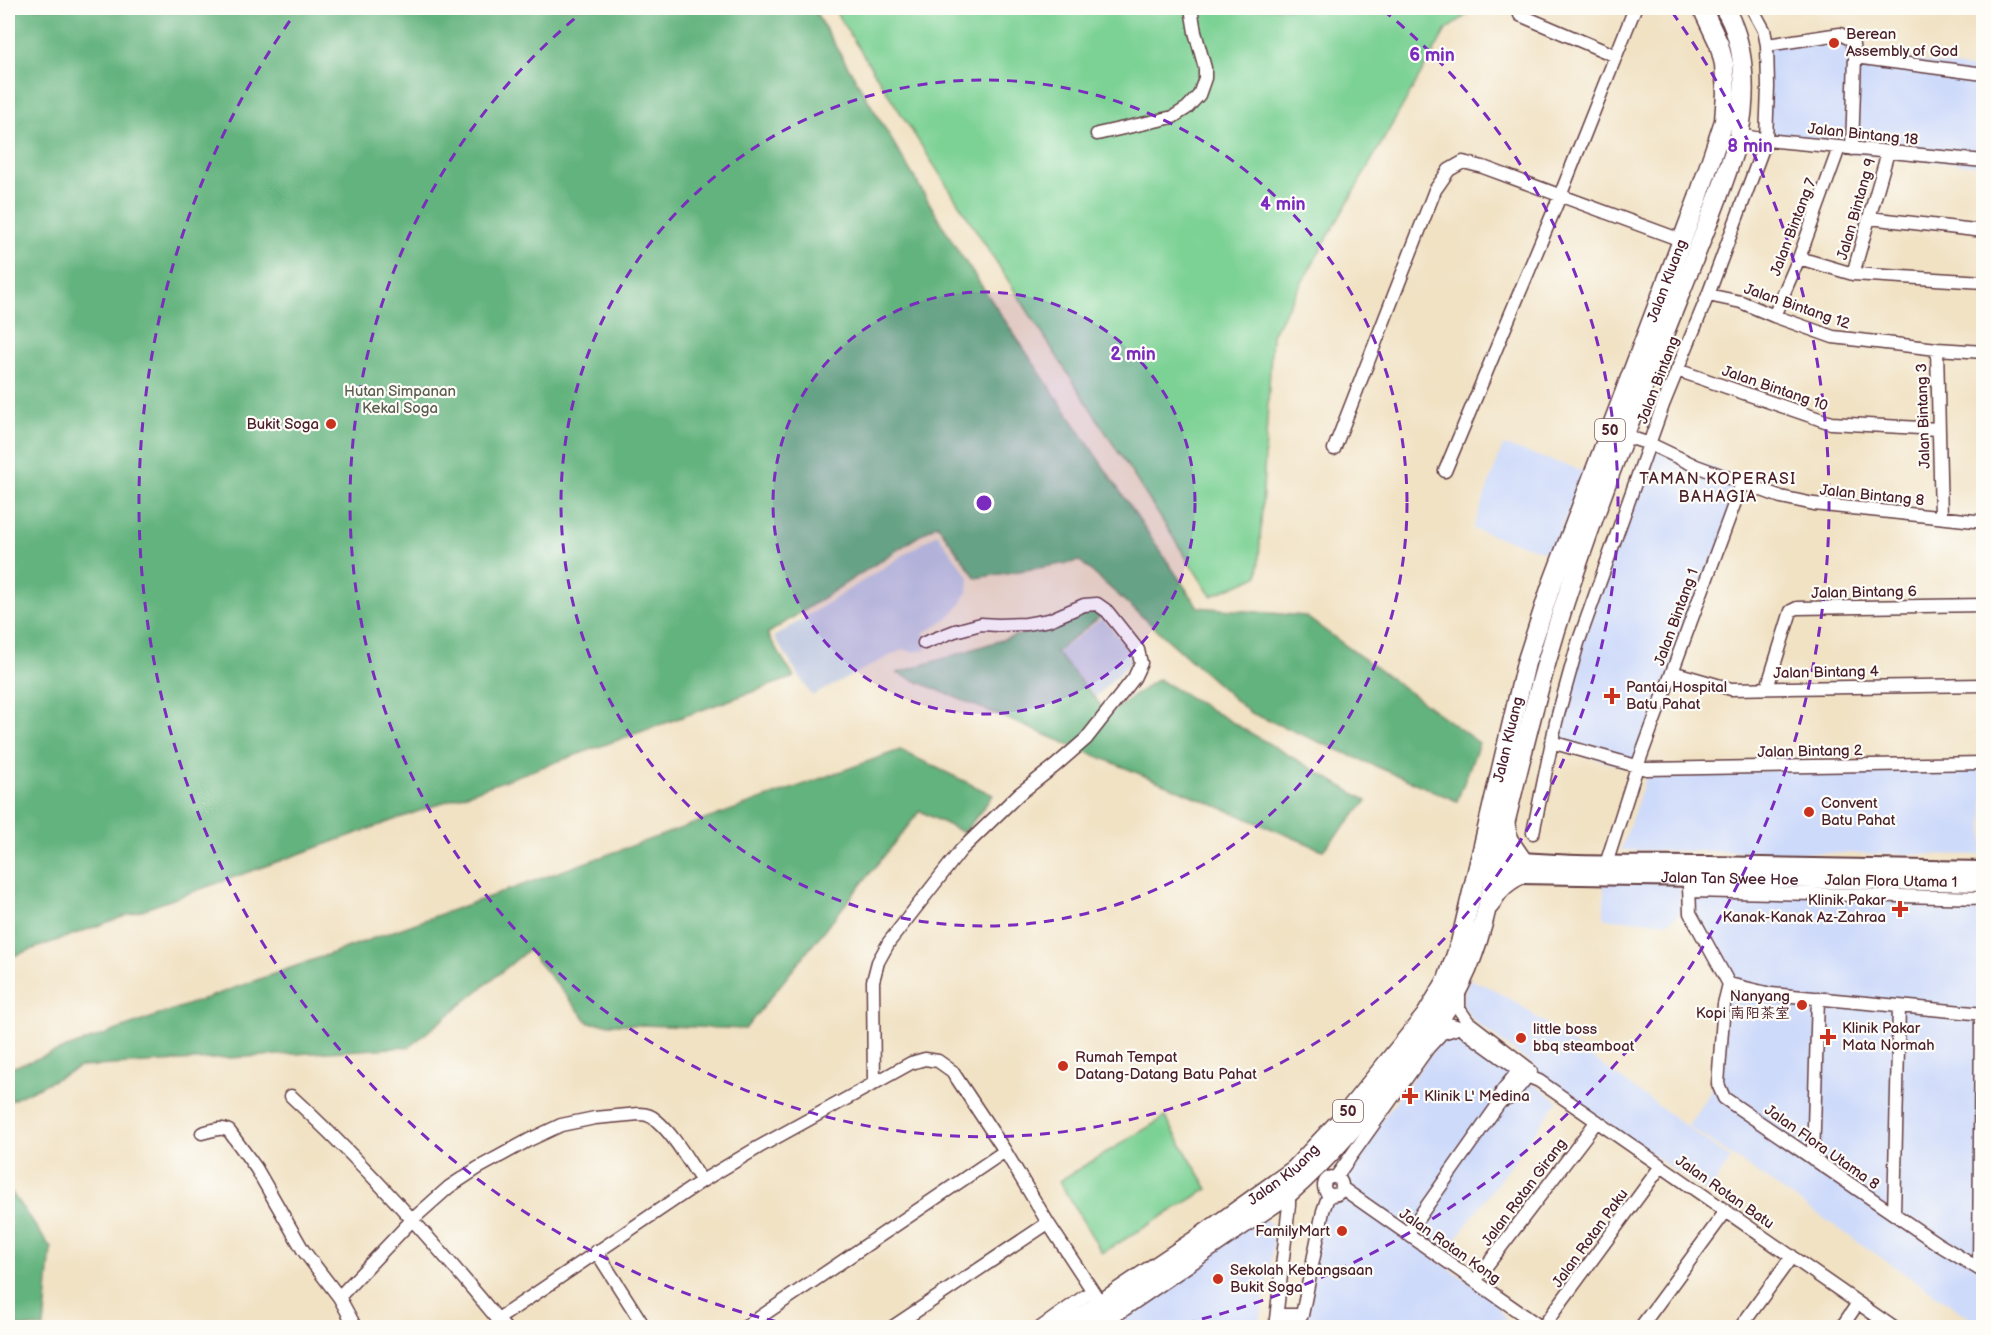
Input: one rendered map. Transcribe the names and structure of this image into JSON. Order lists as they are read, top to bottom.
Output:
{
  "streets": {
    "highway": ["Jalan Kluang", "50"],
    "main road": ["Jalan Tan Swee Hoe"],
    "street": [
      "Jalan Bintang 18",
      "Jalan Bintang 9",
      "Jalan Bintang 7",
      "Jalan Bintang 12",
      "Jalan Bintang",
      "Jalan Bintang 10",
      "Jalan Bintang 3",
      "Jalan Bintang 8",
      "Jalan Bintang 6",
      "Jalan Bintang 1",
      "Jalan Bintang 4",
      "Jalan Bintang 2",
      "Jalan Flora Utama 1",
      "Jalan Flora Utama 8",
      "Jalan Rotan Girang",
      "Jalan Rotan Batu",
      "Jalan Rotan Paku",
      "Jalan Rotan Kong"
    ]
  },
  "crossings": [
    ["Jalan Bintang 18", "Jalan Bintang 9"],
    ["Jalan Bintang 18", "Jalan Bintang 7"],
    ["Jalan Bintang 18", "Jalan Kluang"],
    ["Jalan Bintang 18", "Jalan Bintang"],
    ["Jalan Bintang 7", "Jalan Bintang 12"],
    ["Jalan Kluang", "Jalan Bintang 8"],
    ["Jalan Kluang", "Jalan Tan Swee Hoe"],
    ["Jalan Kluang", "Jalan Rotan Batu"],
    ["Jalan Bintang 12", "Jalan Bintang"],
    ["Jalan Bintang 12", "Jalan Bintang 3"],
    ["Jalan Bintang", "Jalan Bintang 10"],
    ["Jalan Bintang", "Jalan Bintang 8"],
    ["Jalan Bintang", "Jalan Bintang 2"],
    ["Jalan Bintang 10", "Jalan Bintang 3"],
    ["Jalan Bintang 3", "Jalan Bintang 8"],
    ["Jalan Bintang 8", "Jalan Bintang 1"],
    ["Jalan Bintang 6", "Jalan Bintang 4"],
    ["Jalan Bintang 1", "Jalan Bintang 4"],
    ["Jalan Bintang 1", "Jalan Bintang 2"],
    ["Jalan Bintang 1", "Jalan Tan Swee Hoe"],
    ["Jalan Tan Swee Hoe", "Jalan Flora Utama 1"],
    ["Jalan Rotan Girang", "Jalan Rotan Batu"],
    ["Jalan Rotan Girang", "Jalan Rotan Kong"],
    ["Jalan Rotan Batu", "Jalan Rotan Paku"],
    ["Jalan Rotan Paku", "Jalan Rotan Kong"]
  ],
  "districts": ["TAMAN KOPERASI BAHAGIA"],
  "parks": ["Hutan Simpanan Kekal Soga"],
  "places": {
    "other": [
      "Berean Assembly of God",
      "Bukit Soga",
      "Convent Batu Pahat",
      "Nanyang Kopi 南阳茶室",
      "little boss bbq steamboat",
      "Rumah Tempat Datang-Datang Batu Pahat",
      "FamilyMart",
      "Sekolah Kebangsaan Bukit Soga"
    ],
    "health": [
      "Pantai Hospital Batu Pahat",
      "Klinik Pakar Kanak-Kanak Az-Zahraa",
      "Klinik Pakar Mata Normah",
      "Klinik L' Medina"
    ]
  },
  "rings": [
    "6 min",
    "8 min",
    "4 min",
    "2 min"
  ]
}
